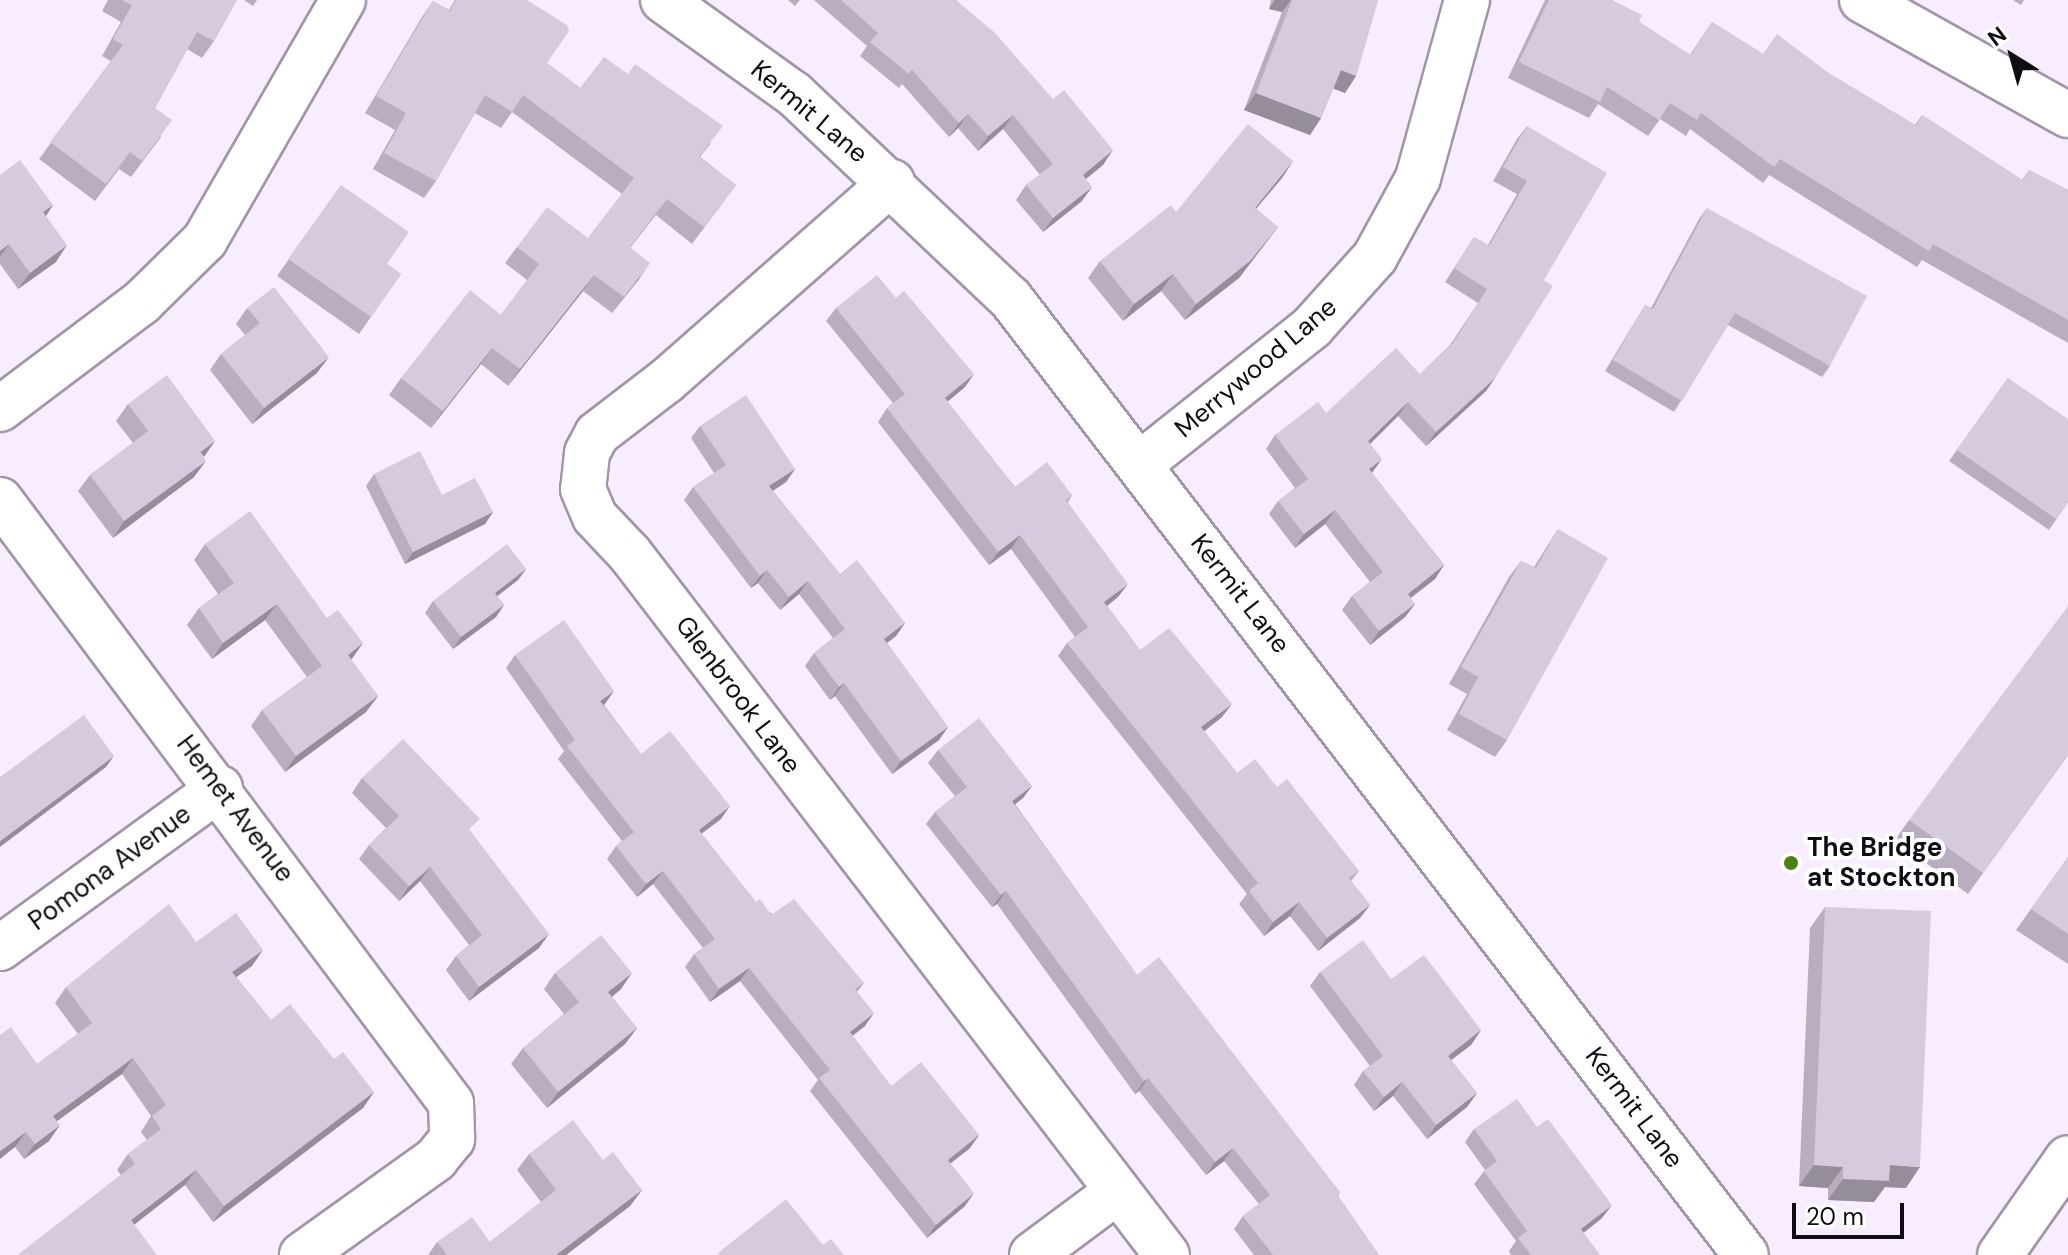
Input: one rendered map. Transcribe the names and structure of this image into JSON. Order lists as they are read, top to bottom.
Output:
{
  "streets": {
    "street": [
      "Kermit Lane",
      "Merrywood Lane",
      "Glenbrook Lane",
      "Hemet Avenue",
      "Pomona Avenue"
    ]
  },
  "crossings": [
    ["Kermit Lane", "Merrywood Lane"],
    ["Kermit Lane", "Glenbrook Lane"],
    ["Hemet Avenue", "Pomona Avenue"]
  ],
  "places": ["The Bridge at Stockton"],
  "scale_bar": "20 m",
  "north": "top left"
}
